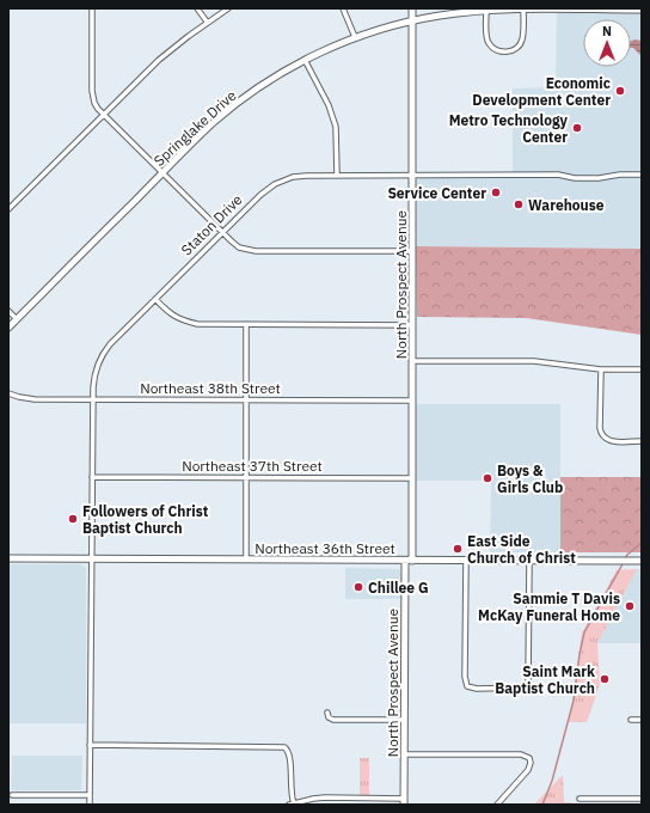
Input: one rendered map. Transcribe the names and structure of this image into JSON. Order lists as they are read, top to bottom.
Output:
{
  "streets": {
    "street": [
      "Springlake Drive",
      "Staton Drive",
      "North Prospect Avenue",
      "Northeast 38th Street",
      "Northeast 37th Street",
      "Northeast 36th Street"
    ]
  },
  "crossings": [
    ["Springlake Drive", "North Prospect Avenue"],
    ["Staton Drive", "North Prospect Avenue"],
    ["Staton Drive", "Northeast 38th Street"],
    ["Staton Drive", "Northeast 37th Street"],
    ["Staton Drive", "Northeast 36th Street"],
    ["North Prospect Avenue", "Northeast 38th Street"],
    ["North Prospect Avenue", "Northeast 37th Street"],
    ["North Prospect Avenue", "Northeast 36th Street"]
  ],
  "places": [
    "Economic Development Center",
    "Metro Technology Center",
    "Service Center",
    "Warehouse",
    "Boys & Girls Club",
    "Followers of Christ Baptist Church",
    "East Side Church of Christ",
    "Chillee G",
    "Sammie T Davis McKay Funeral Home",
    "Saint Mark Baptist Church"
  ],
  "north": "top"
}
